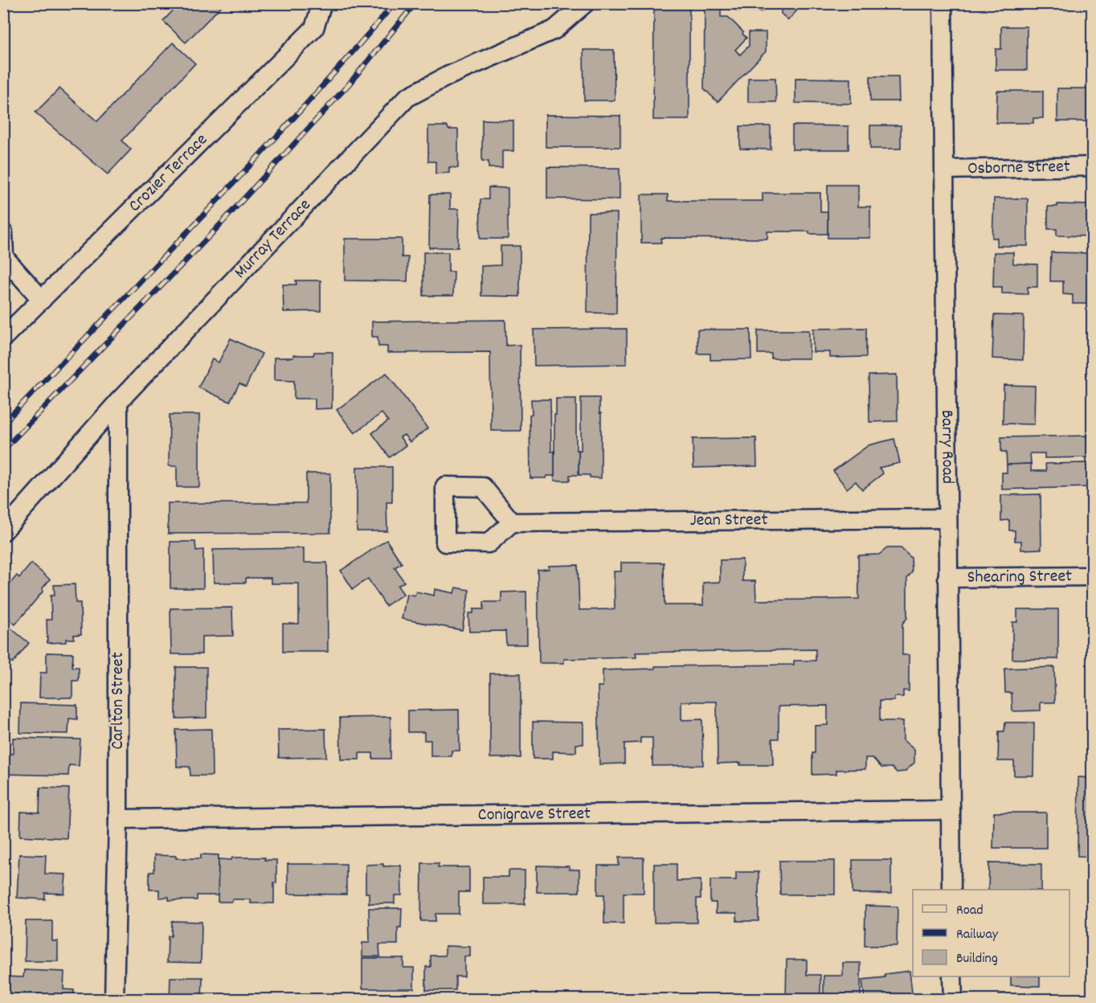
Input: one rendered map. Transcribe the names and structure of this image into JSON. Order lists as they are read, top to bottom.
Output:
{
  "streets": {
    "street": [
      "Osborne Street",
      "Crozier Terrace",
      "Murray Terrace",
      "Barry Road",
      "Jean Street",
      "Shearing Street",
      "Carlton Street",
      "Conigrave Street"
    ]
  },
  "crossings": [
    ["Osborne Street", "Barry Road"],
    ["Murray Terrace", "Carlton Street"],
    ["Barry Road", "Jean Street"],
    ["Barry Road", "Shearing Street"],
    ["Barry Road", "Conigrave Street"],
    ["Carlton Street", "Conigrave Street"]
  ],
  "legend": ["Road", "Railway", "Building"]
}
